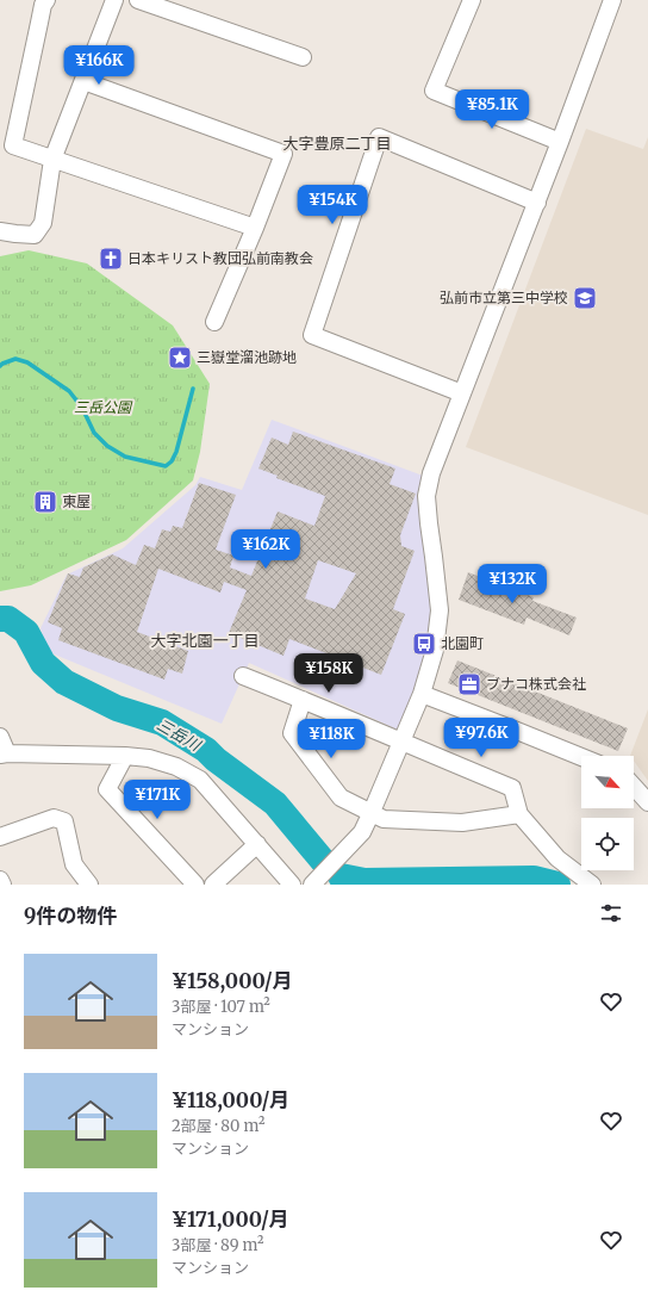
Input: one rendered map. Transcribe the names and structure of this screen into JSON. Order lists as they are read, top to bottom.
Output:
{
  "districts": ["大字豊原二丁目", "大字北園一丁目"],
  "water": ["三岳川"],
  "parks": ["三岳公園"],
  "places": {
    "church": ["日本キリスト教団弘前南教会"],
    "school or university": ["弘前市立第三中学校"],
    "place": ["三嶽堂溜池跡地"],
    "building": ["東屋"],
    "bus stop": ["北園町"],
    "office": ["ブナコ株式会社"]
  },
  "north": "bottom right",
  "page": {
    "price": [
      "¥166K",
      "¥85.1K",
      "¥154K",
      "¥162K",
      "¥132K",
      "¥158K",
      "¥97.6K",
      "¥118K",
      "¥171K"
    ],
    "heading": "9件の物件",
    "list": [
      {
        "name": "¥158,000/月",
        "note": "3部屋 · 107 m² · マンション"
      },
      {
        "name": "¥118,000/月",
        "note": "2部屋 · 80 m² · マンション"
      },
      {
        "name": "¥171,000/月",
        "note": "3部屋 · 89 m² · マンション"
      }
    ]
  }
}
